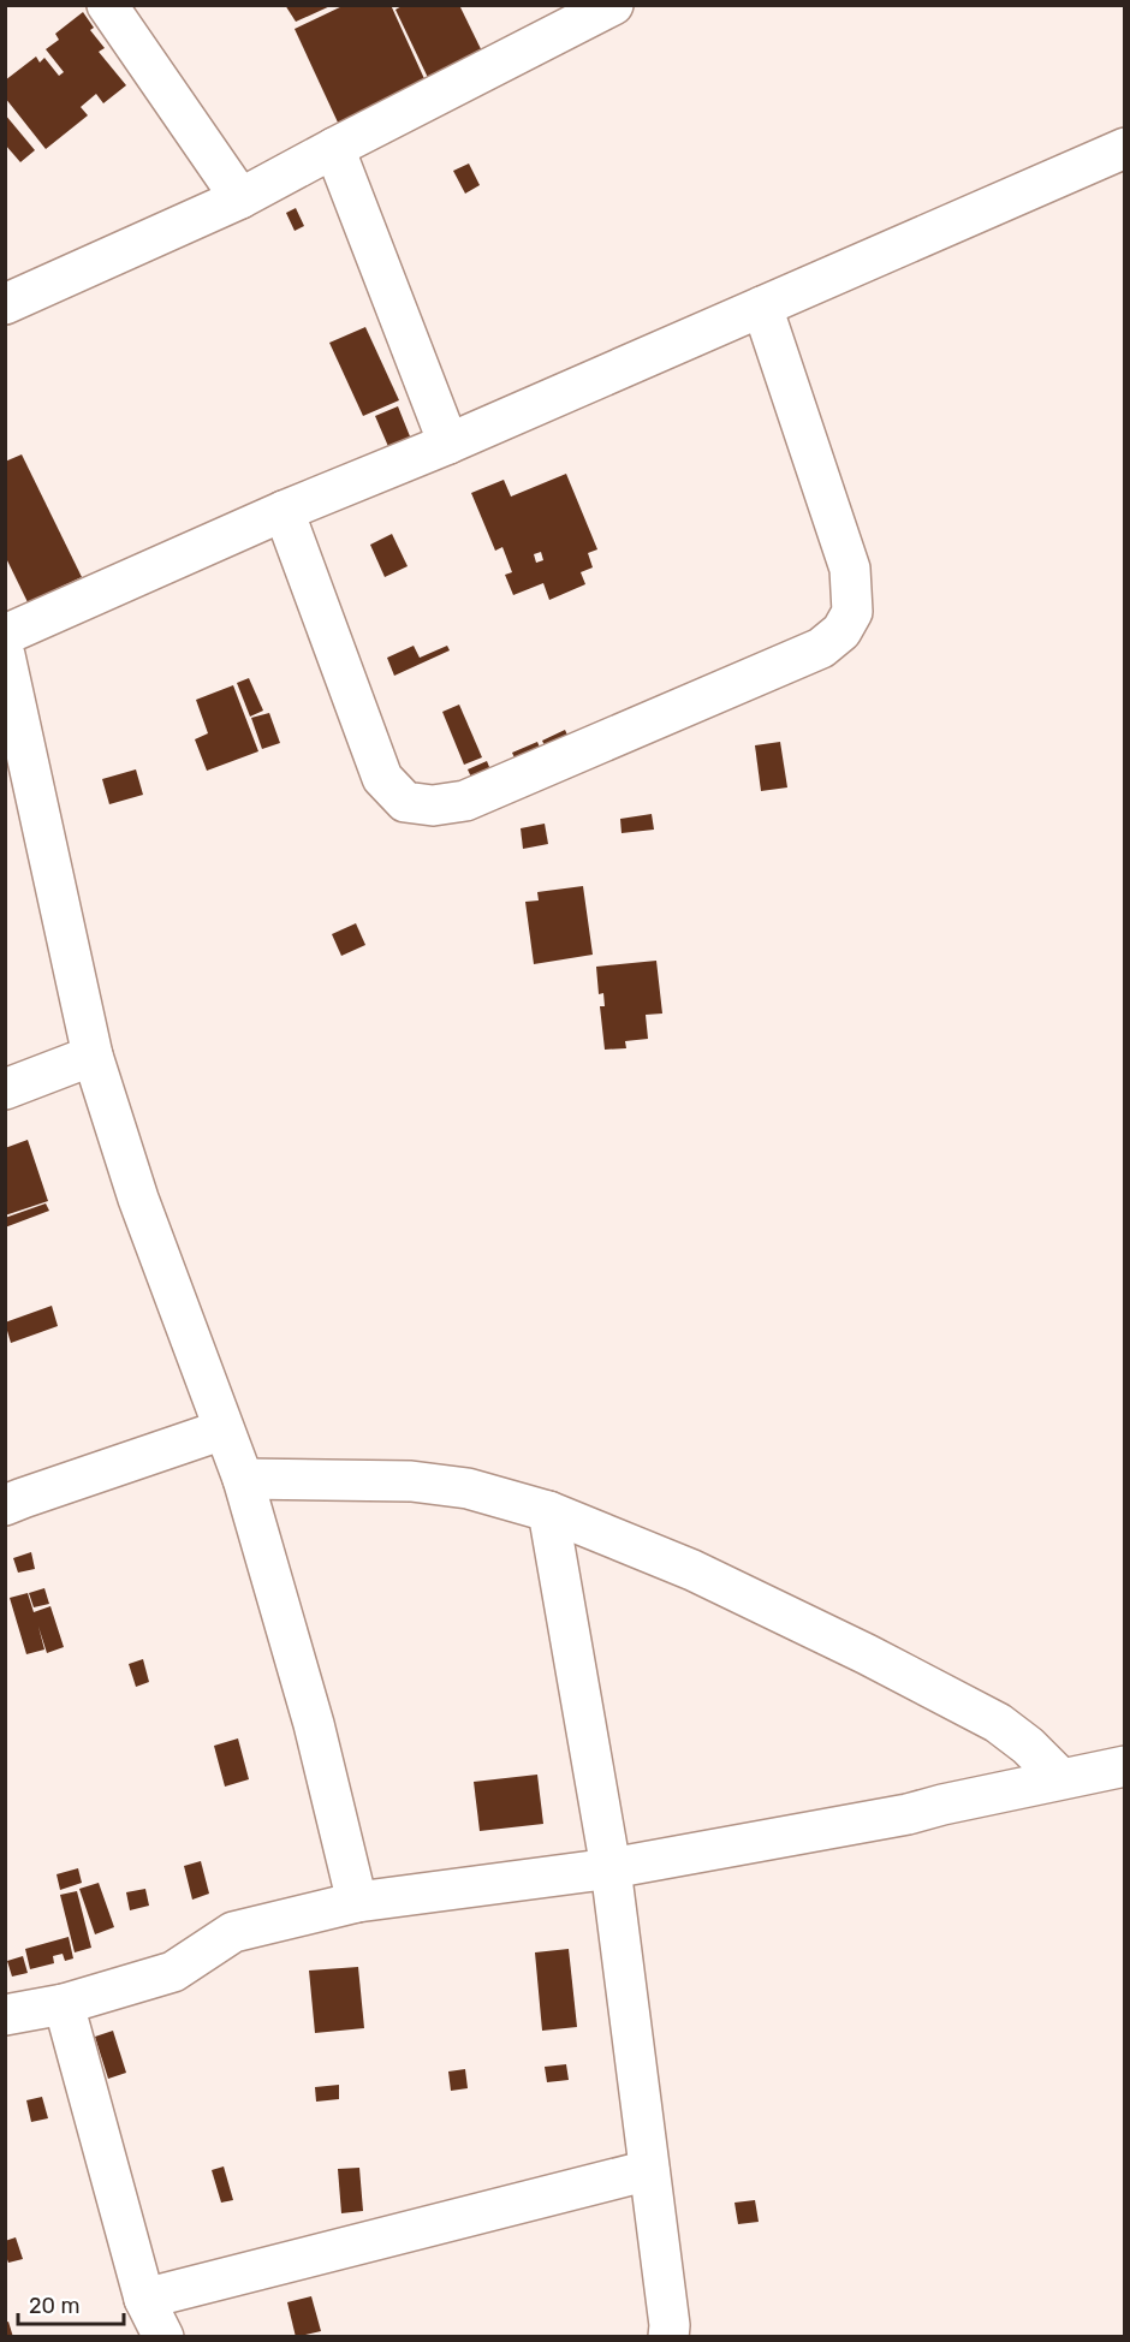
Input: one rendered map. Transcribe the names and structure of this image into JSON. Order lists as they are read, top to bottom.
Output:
{
  "scale_bar": "20 m"
}
